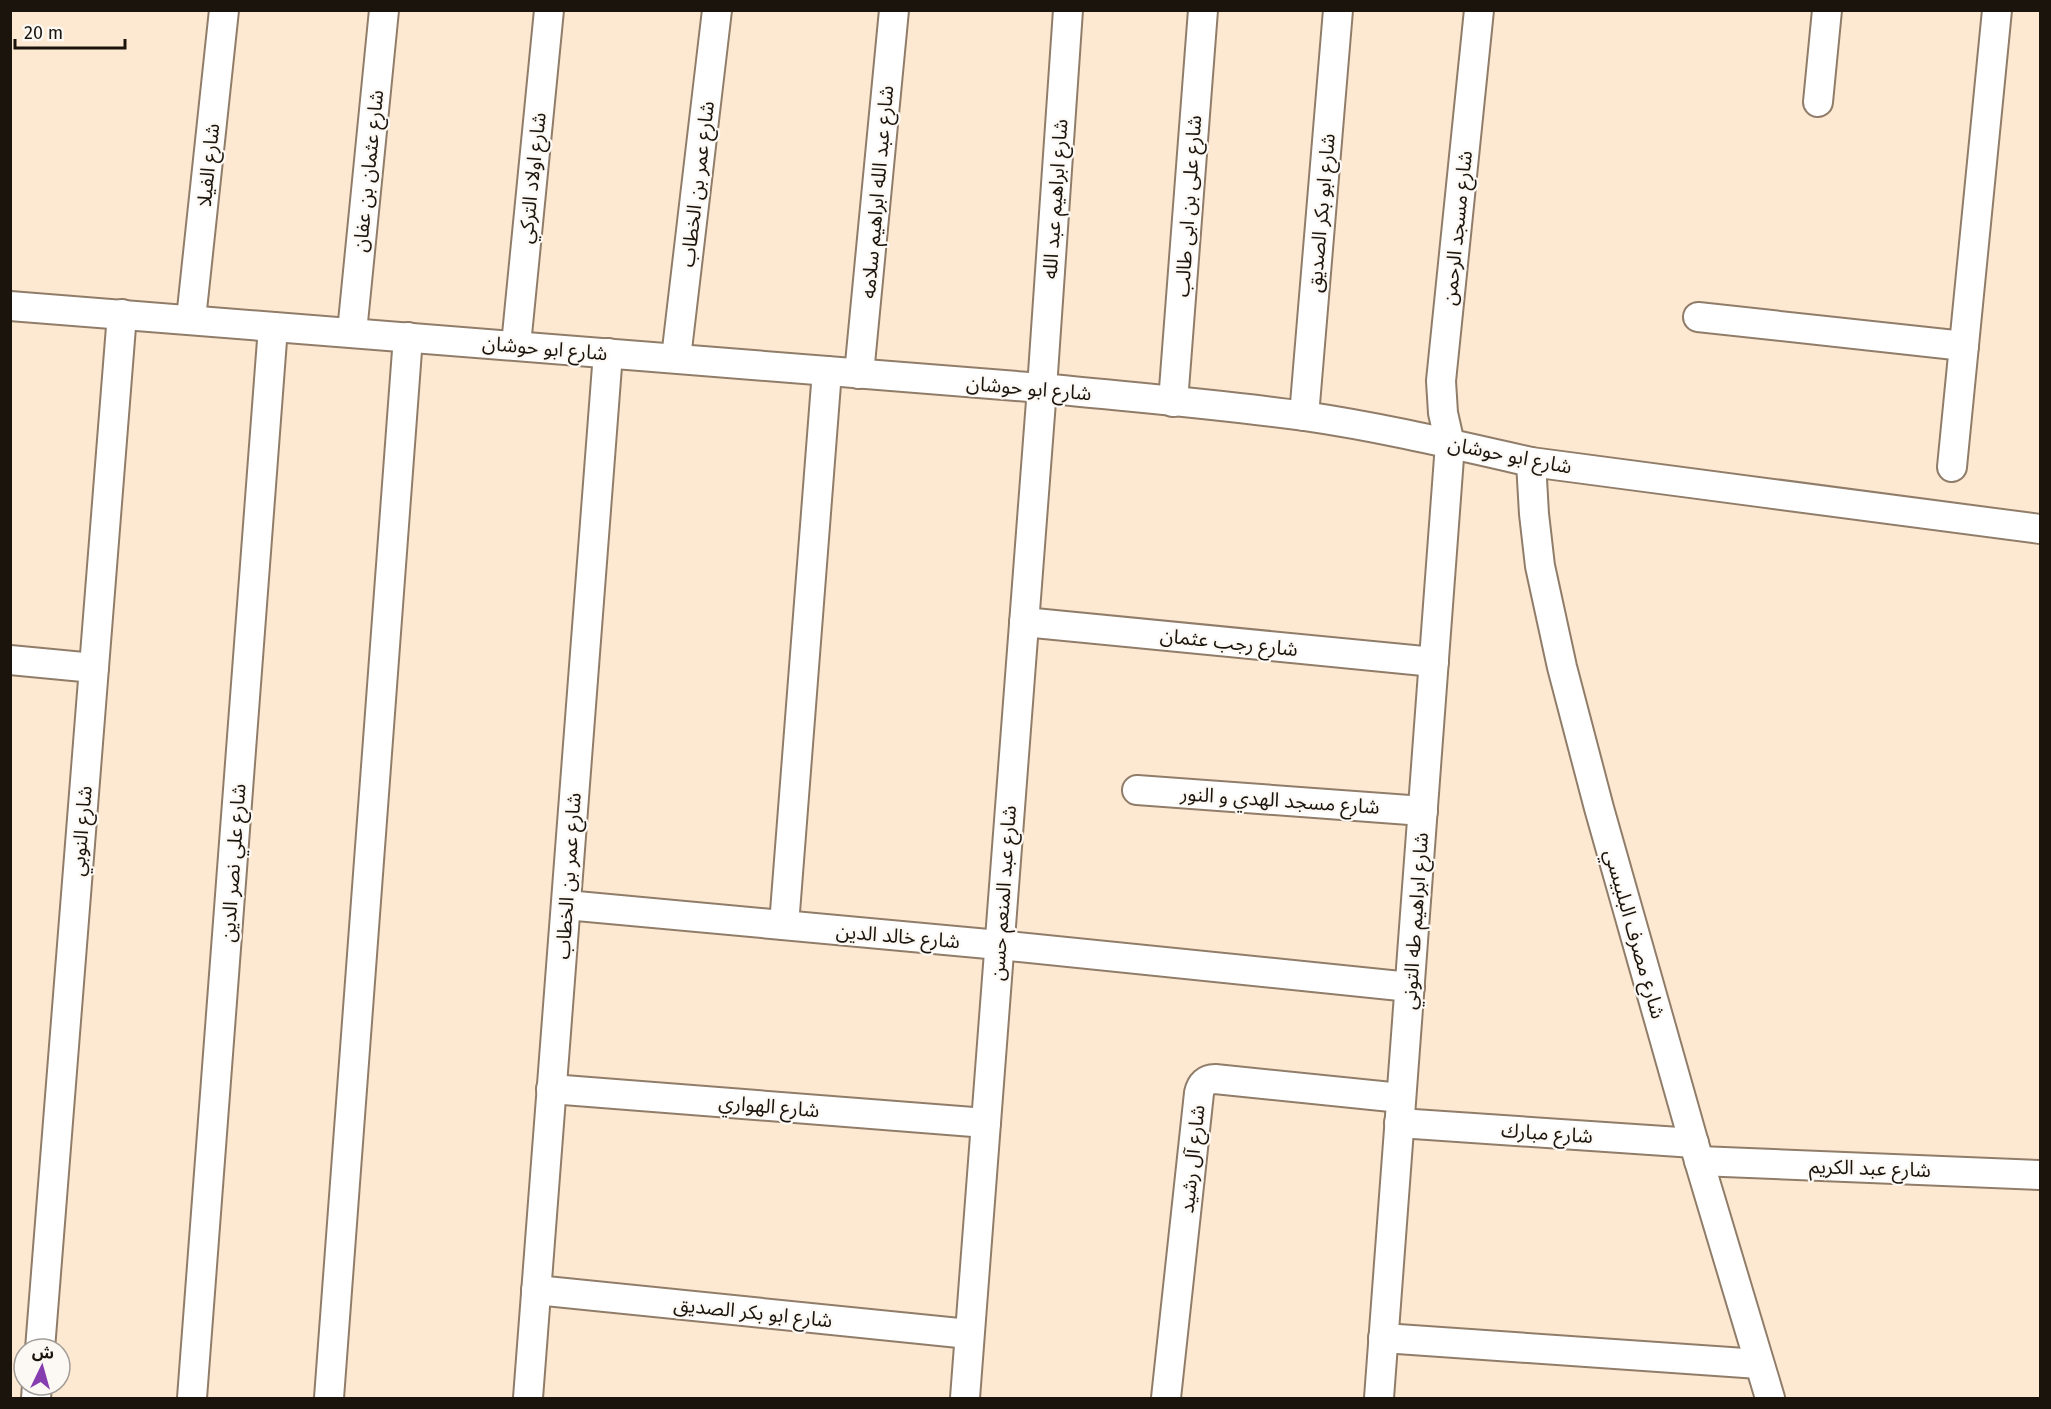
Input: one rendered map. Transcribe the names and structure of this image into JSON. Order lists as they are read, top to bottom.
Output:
{
  "streets": {
    "street": [
      "شارع الفيلا",
      "شارع عثمان بن عفان",
      "شارع اولاد التركي",
      "شارع عمر بن الخطاب",
      "شارع عبد الله ابراهيم سلامه",
      "شارع ابراهيم عبد الله",
      "شارع على بن ابى طالب",
      "شارع ابو بكر الصديق",
      "شارع مسجد الرحمن",
      "شارع ابو حوشان",
      "شارع رجب عثمان",
      "شارع مسجد الهدي و النور",
      "شارع النوبي",
      "شارع علي نصر الدين",
      "شارع عبد المنعم حسن",
      "شارع ابراهيم طه التوني",
      "شارع مصرف البلبيسي",
      "شارع خالد الدين",
      "شارع الهواري",
      "شارع مبارك",
      "شارع آل رشيد",
      "شارع عبد الكريم"
    ]
  },
  "crossings": [
    ["شارع الفيلا", "شارع ابو حوشان"],
    ["شارع عثمان بن عفان", "شارع ابو حوشان"],
    ["شارع اولاد التركي", "شارع ابو حوشان"],
    ["شارع عمر بن الخطاب", "شارع ابو بكر الصديق"],
    ["شارع عمر بن الخطاب", "شارع ابو حوشان"],
    ["شارع عمر بن الخطاب", "شارع خالد الدين"],
    ["شارع عمر بن الخطاب", "شارع الهواري"],
    ["شارع عبد الله ابراهيم سلامه", "شارع ابو حوشان"],
    ["شارع ابراهيم عبد الله", "شارع ابو حوشان"],
    ["شارع ابراهيم عبد الله", "شارع عبد المنعم حسن"],
    ["شارع على بن ابى طالب", "شارع ابو حوشان"],
    ["شارع ابو بكر الصديق", "شارع ابو حوشان"],
    ["شارع ابو بكر الصديق", "شارع عبد المنعم حسن"],
    ["شارع مسجد الرحمن", "شارع ابو حوشان"],
    ["شارع مسجد الرحمن", "شارع ابراهيم طه التوني"],
    ["شارع ابو حوشان", "شارع النوبي"],
    ["شارع ابو حوشان", "شارع علي نصر الدين"],
    ["شارع ابو حوشان", "شارع عبد المنعم حسن"],
    ["شارع ابو حوشان", "شارع ابراهيم طه التوني"],
    ["شارع ابو حوشان", "شارع مصرف البلبيسي"],
    ["شارع رجب عثمان", "شارع عبد المنعم حسن"],
    ["شارع رجب عثمان", "شارع ابراهيم طه التوني"],
    ["شارع مسجد الهدي و النور", "شارع ابراهيم طه التوني"],
    ["شارع عبد المنعم حسن", "شارع خالد الدين"],
    ["شارع عبد المنعم حسن", "شارع الهواري"],
    ["شارع ابراهيم طه التوني", "شارع خالد الدين"],
    ["شارع ابراهيم طه التوني", "شارع مبارك"],
    ["شارع ابراهيم طه التوني", "شارع آل رشيد"],
    ["شارع مصرف البلبيسي", "شارع مبارك"],
    ["شارع مصرف البلبيسي", "شارع عبد الكريم"],
    ["شارع مبارك", "شارع آل رشيد"],
    ["شارع مبارك", "شارع عبد الكريم"]
  ],
  "scale_bar": "20 m",
  "north": "top"
}
